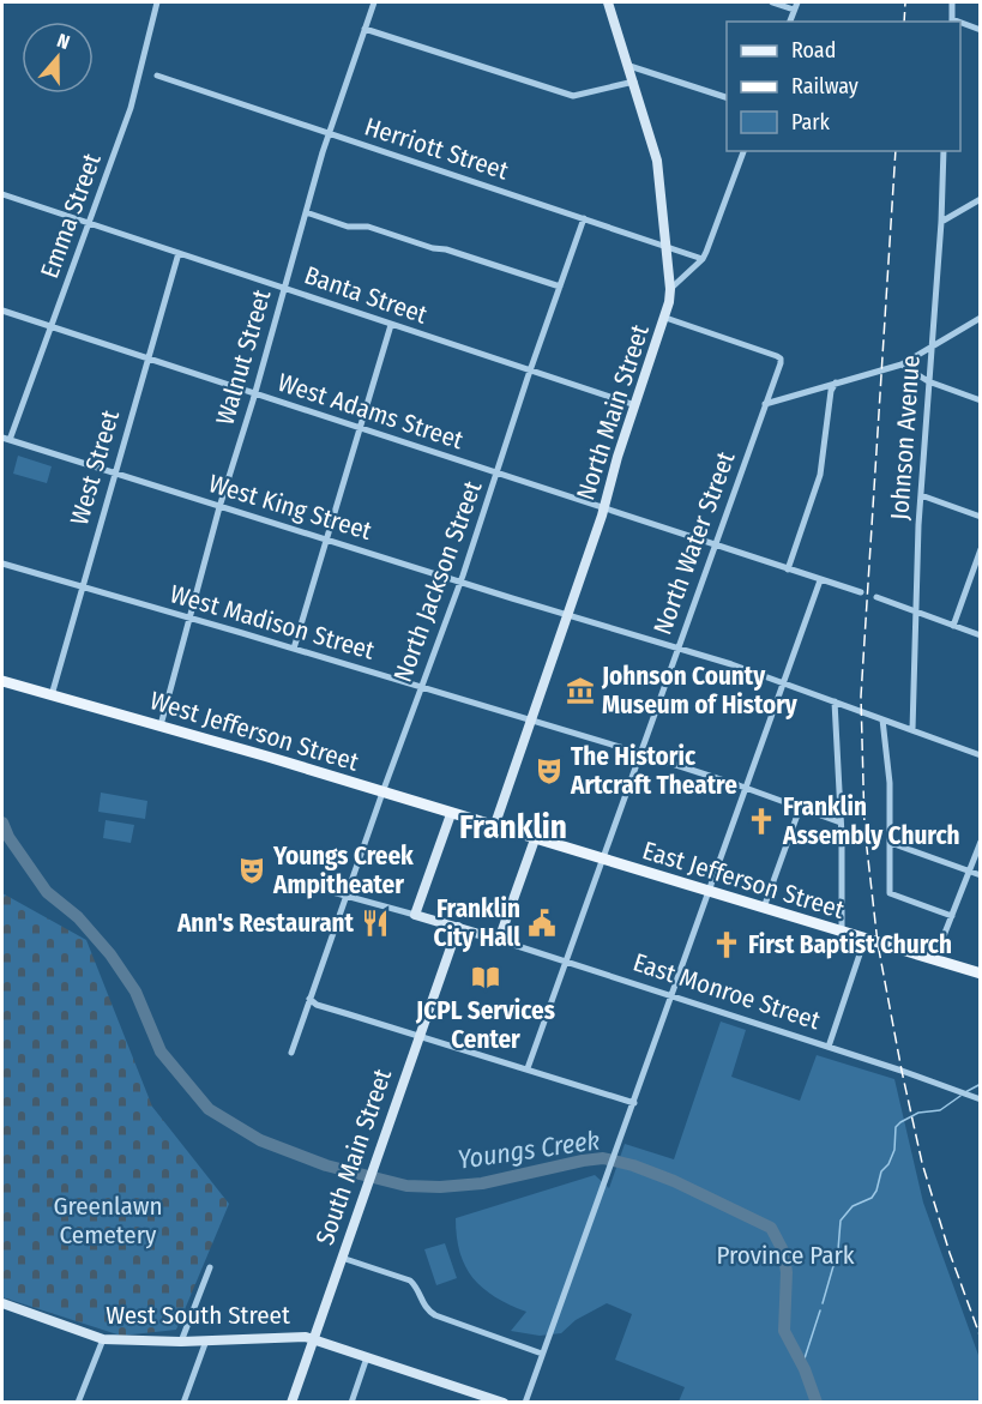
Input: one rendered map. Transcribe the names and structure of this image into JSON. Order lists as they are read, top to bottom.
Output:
{
  "streets": {
    "main road": ["West Jefferson Street", "East Jefferson Street"],
    "street": [
      "Herriott Street",
      "Emma Street",
      "Banta Street",
      "Walnut Street",
      "West Adams Street",
      "North Main Street",
      "Johnson Avenue",
      "West Street",
      "West King Street",
      "North Water Street",
      "North Jackson Street",
      "West Madison Street",
      "East Monroe Street",
      "South Main Street",
      "West South Street"
    ]
  },
  "crossings": [
    ["Herriott Street", "Walnut Street"],
    ["Herriott Street", "North Main Street"],
    ["Herriott Street", "North Jackson Street"],
    ["Emma Street", "Banta Street"],
    ["Emma Street", "West Adams Street"],
    ["Emma Street", "West King Street"],
    ["Banta Street", "Walnut Street"],
    ["Banta Street", "North Main Street"],
    ["Banta Street", "West Street"],
    ["Banta Street", "North Jackson Street"],
    ["Walnut Street", "West Adams Street"],
    ["Walnut Street", "West King Street"],
    ["Walnut Street", "West Madison Street"],
    ["Walnut Street", "West Jefferson Street"],
    ["West Adams Street", "North Main Street"],
    ["West Adams Street", "West Street"],
    ["West Adams Street", "North Water Street"],
    ["West Adams Street", "North Jackson Street"],
    ["North Main Street", "West King Street"],
    ["North Main Street", "North Water Street"],
    ["North Main Street", "West Madison Street"],
    ["North Main Street", "West Jefferson Street"],
    ["North Main Street", "East Jefferson Street"],
    ["Johnson Avenue", "West King Street"],
    ["West Street", "West King Street"],
    ["West Street", "West Madison Street"],
    ["West Street", "West Jefferson Street"],
    ["West King Street", "North Water Street"],
    ["West King Street", "North Jackson Street"],
    ["North Water Street", "West Madison Street"],
    ["North Water Street", "East Jefferson Street"],
    ["North Water Street", "East Monroe Street"],
    ["North Jackson Street", "West Madison Street"],
    ["North Jackson Street", "West Jefferson Street"],
    ["West Jefferson Street", "East Jefferson Street"],
    ["East Monroe Street", "South Main Street"],
    ["South Main Street", "West South Street"]
  ],
  "districts": ["Franklin"],
  "water": ["Youngs Creek"],
  "parks": ["Greenlawn Cemetery", "Province Park"],
  "places": {
    "museum": ["Johnson County Museum of History"],
    "theatre": ["The Historic Artcraft Theatre", "Youngs Creek Ampitheater"],
    "church": ["Franklin Assembly Church", "First Baptist Church"],
    "restaurant": ["Ann's Restaurant"],
    "public building": ["Franklin City Hall"],
    "library": ["JCPL Services Center"]
  },
  "legend": ["Road", "Railway", "Park"],
  "north": "top"
}
